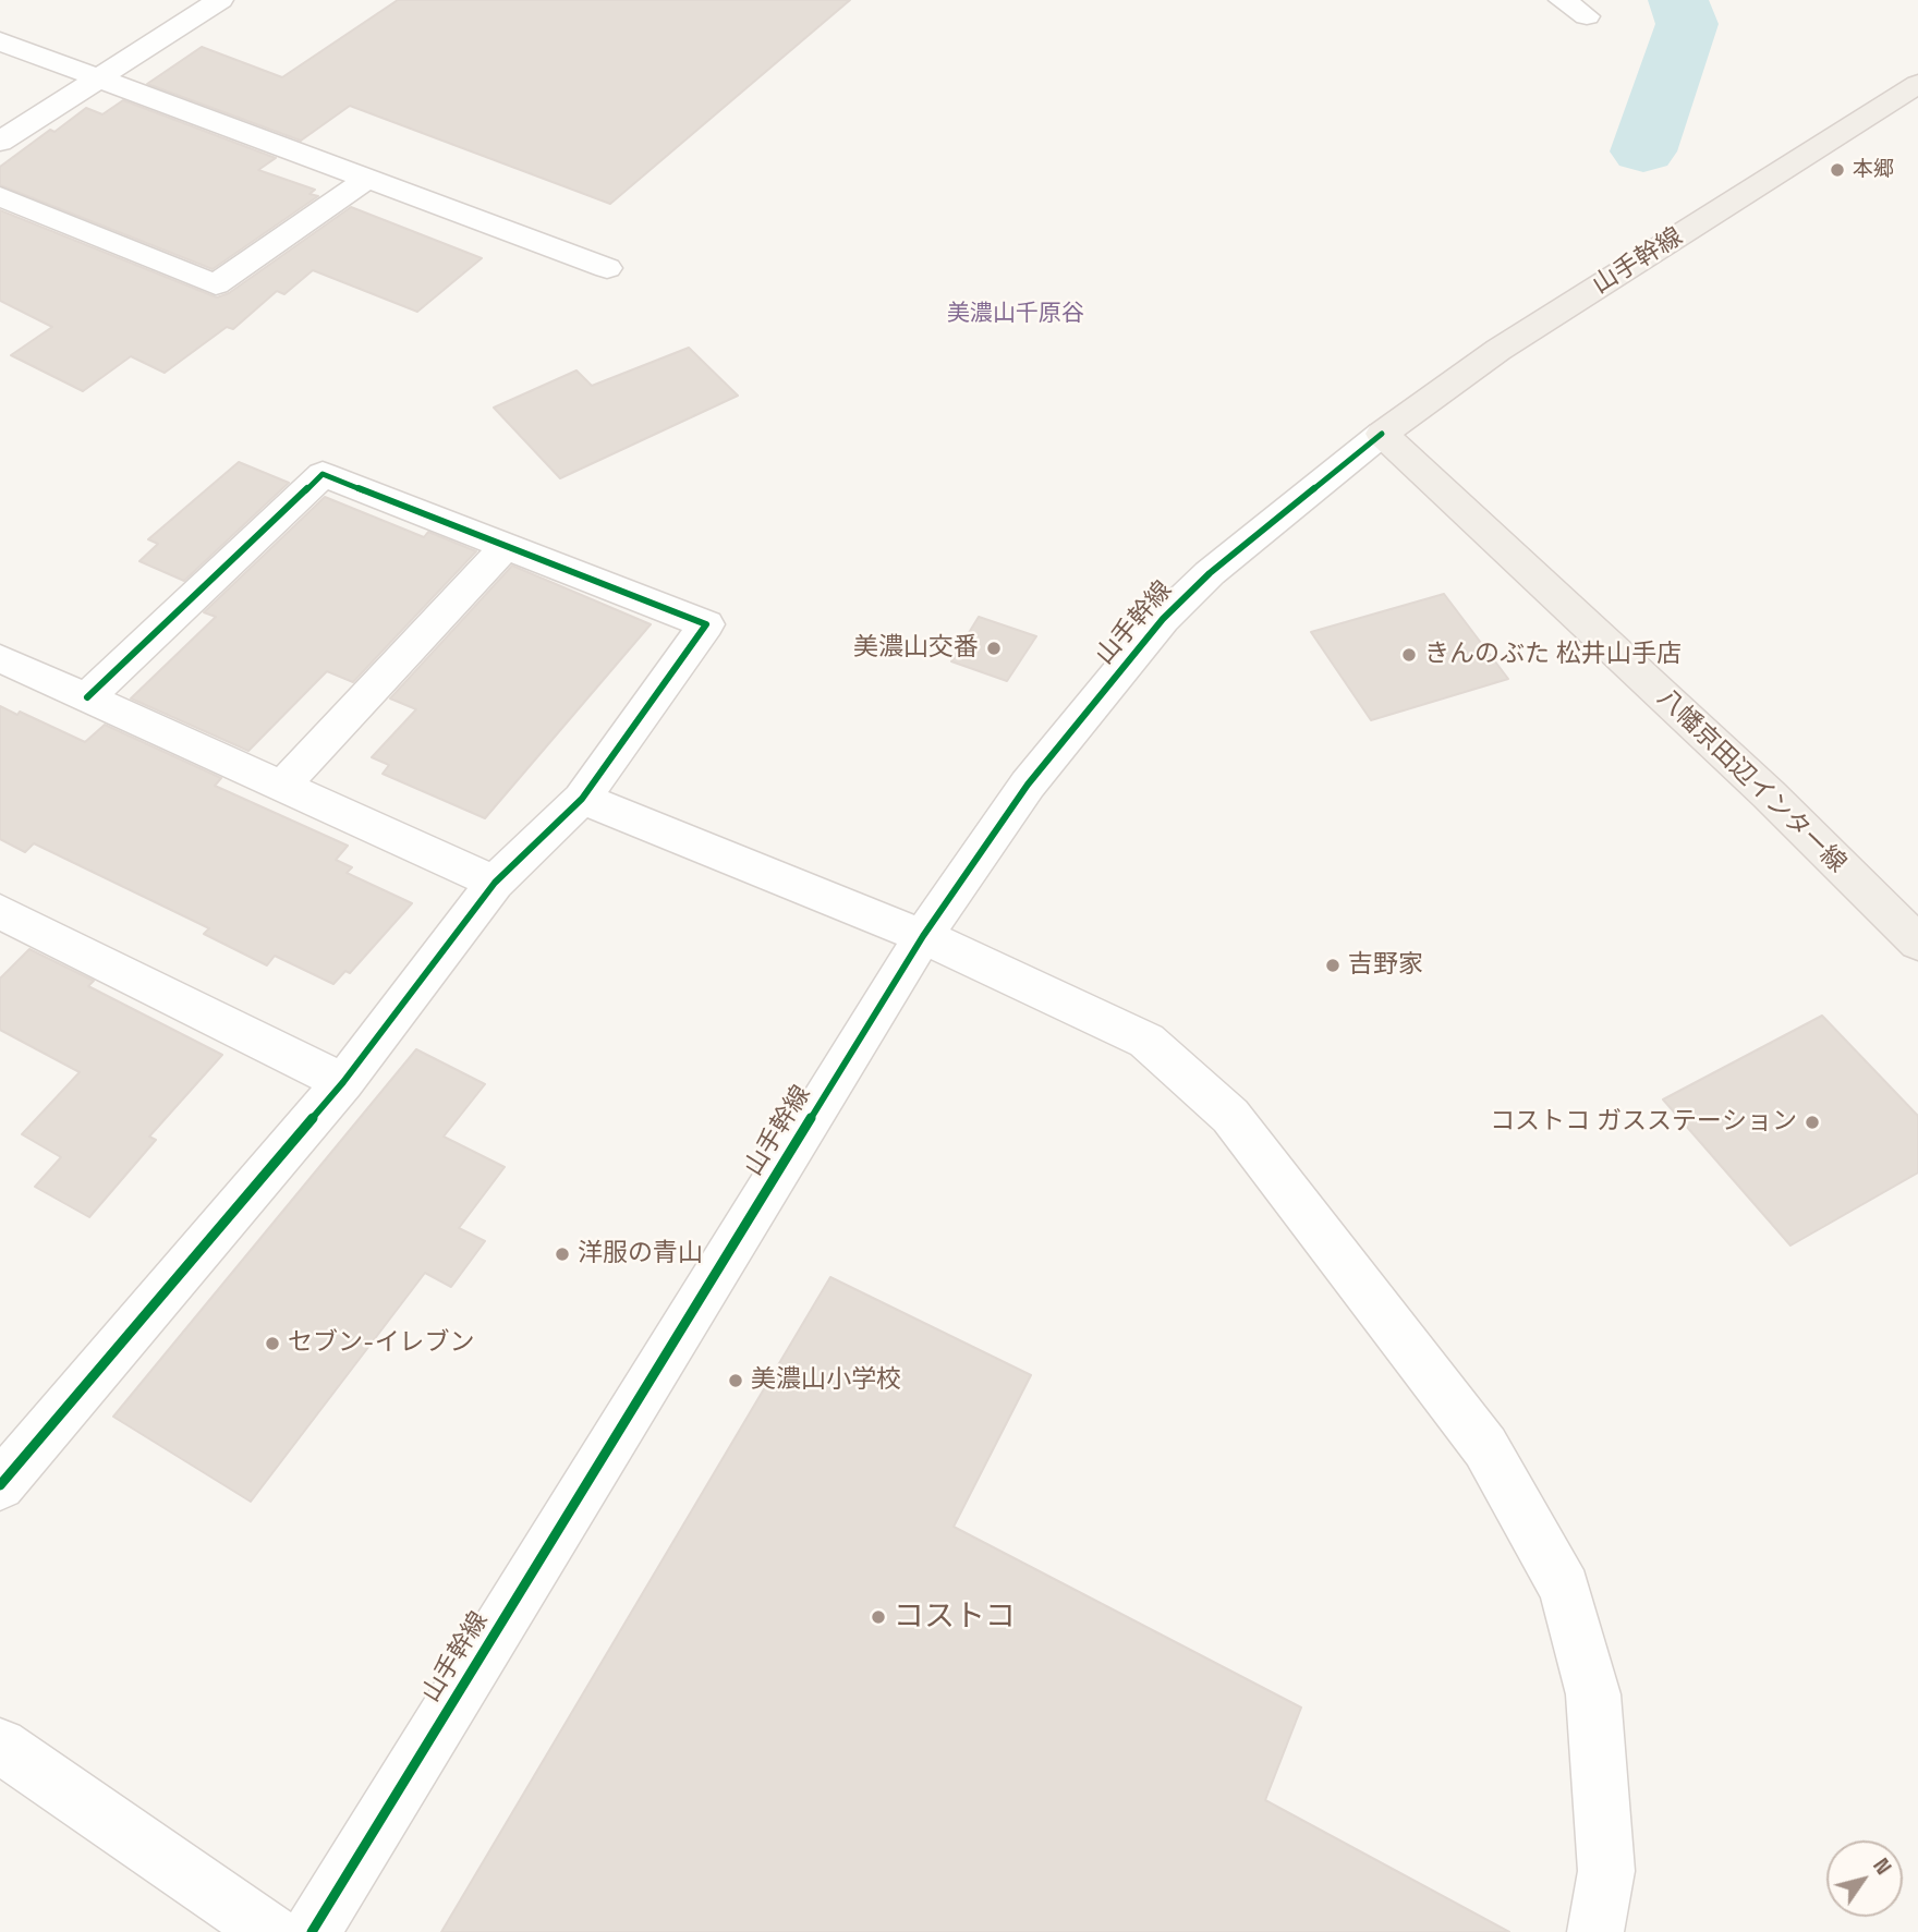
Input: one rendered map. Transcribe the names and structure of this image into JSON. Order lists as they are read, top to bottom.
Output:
{
  "streets": {
    "main road": ["山手幹線", "八幡京田辺インター線"]
  },
  "crossings": [
    ["山手幹線", "八幡京田辺インター線"]
  ],
  "districts": ["美濃山千原谷"],
  "places": [
    "本郷",
    "美濃山交番",
    "きんのぶた 松井山手店",
    "吉野家",
    "コストコ ガスステーション",
    "洋服の青山",
    "セブン-イレブン",
    "美濃山小学校",
    "コストコ"
  ],
  "north": "top right"
}
